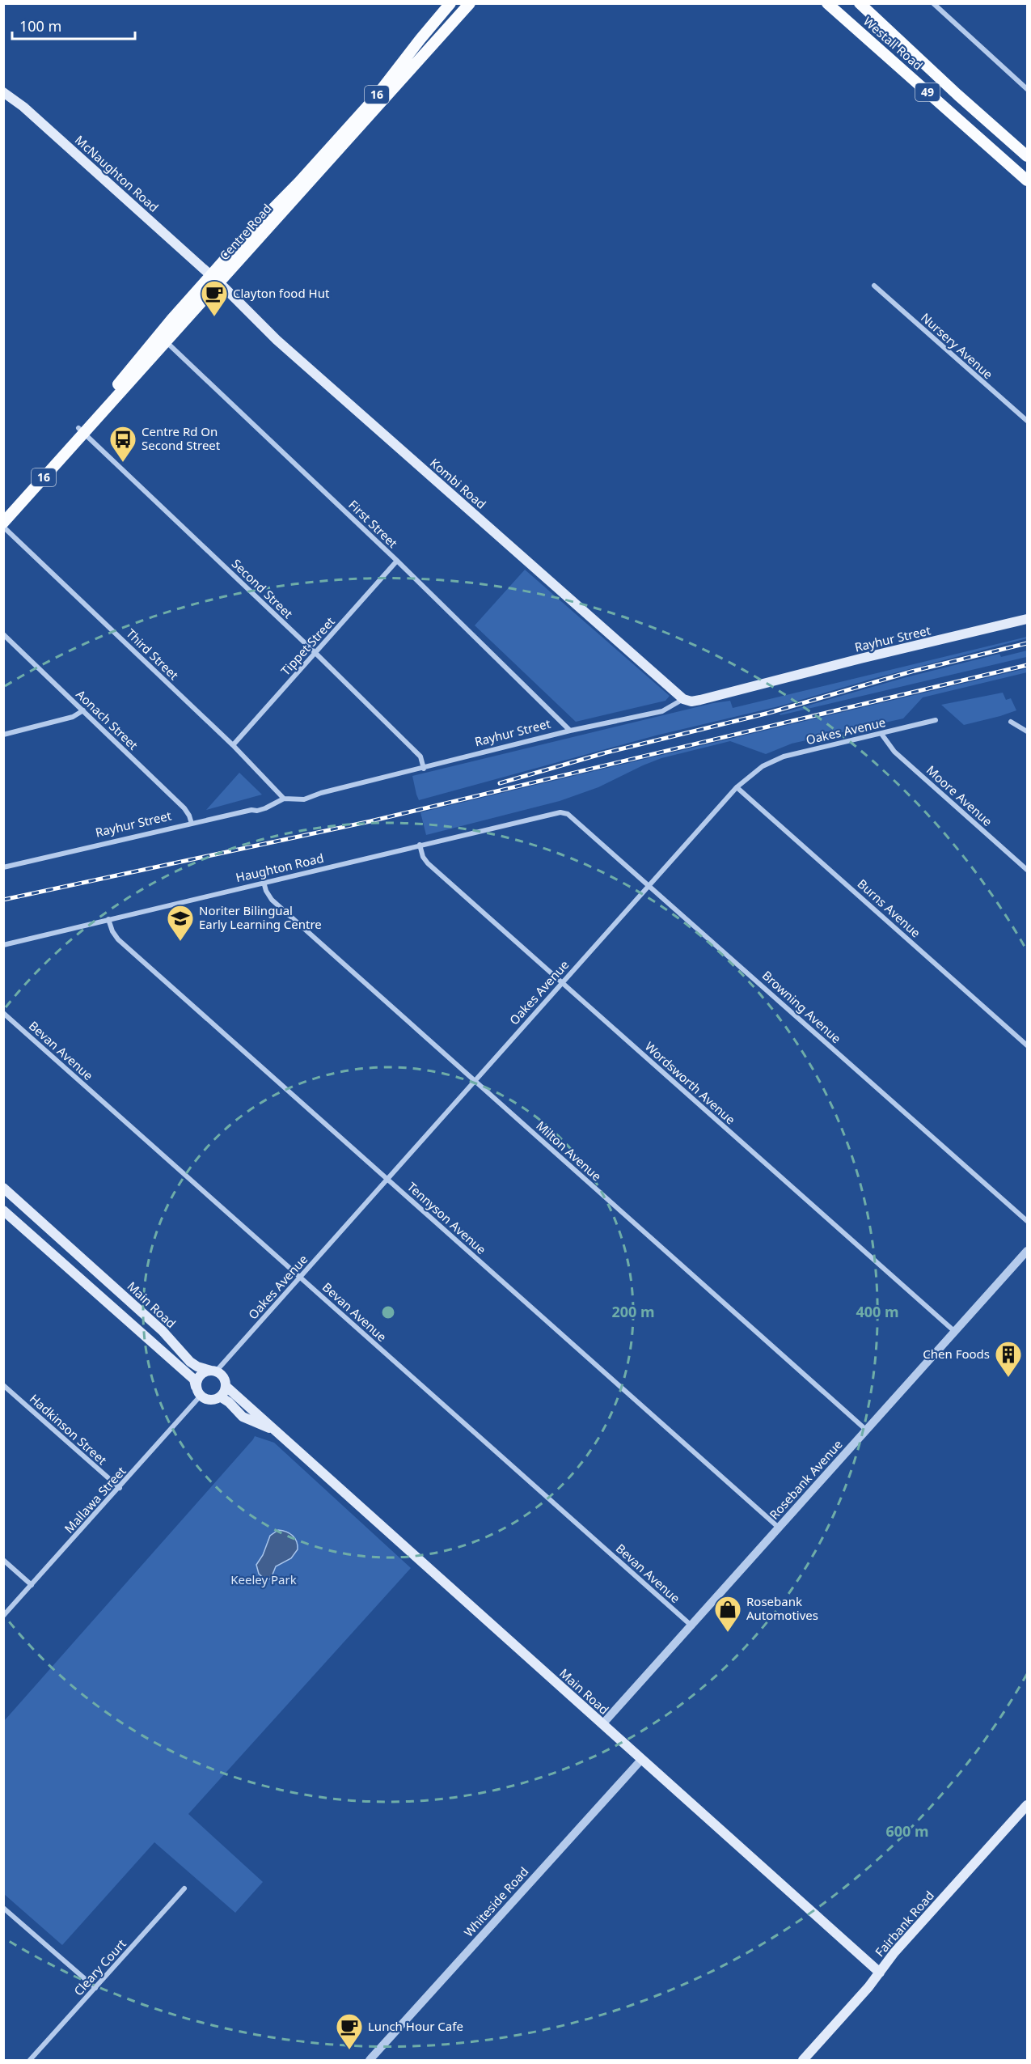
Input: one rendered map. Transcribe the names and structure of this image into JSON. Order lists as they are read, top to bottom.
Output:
{
  "streets": {
    "main road": [
      "Westall Road",
      "49",
      "16",
      "McNaughton Road",
      "Centre Road",
      "Kombi Road",
      "Rayhur Street",
      "Main Road",
      "Fairbank Road"
    ],
    "street": [
      "Nursery Avenue",
      "First Street",
      "Second Street",
      "Tippet Street",
      "Third Street",
      "Aonach Street",
      "Oakes Avenue",
      "Moore Avenue",
      "Haughton Road",
      "Burns Avenue",
      "Browning Avenue",
      "Bevan Avenue",
      "Wordsworth Avenue",
      "Milton Avenue",
      "Tennyson Avenue",
      "Hadkinson Street",
      "Rosebank Avenue",
      "Mallawa Street",
      "Whiteside Road",
      "Cleary Court"
    ]
  },
  "crossings": [
    ["McNaughton Road", "Centre Road"],
    ["McNaughton Road", "Kombi Road"],
    ["Centre Road", "Kombi Road"],
    ["Centre Road", "First Street"],
    ["Centre Road", "Second Street"],
    ["Kombi Road", "Rayhur Street"],
    ["First Street", "Rayhur Street"],
    ["First Street", "Tippet Street"],
    ["Second Street", "Rayhur Street"],
    ["Second Street", "Tippet Street"],
    ["Rayhur Street", "Third Street"],
    ["Rayhur Street", "Aonach Street"],
    ["Tippet Street", "Third Street"],
    ["Oakes Avenue", "Moore Avenue"],
    ["Oakes Avenue", "Burns Avenue"],
    ["Oakes Avenue", "Browning Avenue"],
    ["Oakes Avenue", "Bevan Avenue"],
    ["Oakes Avenue", "Wordsworth Avenue"],
    ["Oakes Avenue", "Milton Avenue"],
    ["Oakes Avenue", "Tennyson Avenue"],
    ["Oakes Avenue", "Main Road"],
    ["Oakes Avenue", "Mallawa Street"],
    ["Haughton Road", "Browning Avenue"],
    ["Haughton Road", "Wordsworth Avenue"],
    ["Haughton Road", "Milton Avenue"],
    ["Haughton Road", "Tennyson Avenue"],
    ["Bevan Avenue", "Rosebank Avenue"],
    ["Wordsworth Avenue", "Rosebank Avenue"],
    ["Milton Avenue", "Rosebank Avenue"],
    ["Tennyson Avenue", "Rosebank Avenue"],
    ["Main Road", "Rosebank Avenue"],
    ["Main Road", "Mallawa Street"],
    ["Main Road", "Whiteside Road"],
    ["Main Road", "Fairbank Road"],
    ["Hadkinson Street", "Mallawa Street"]
  ],
  "parks": ["Keeley Park"],
  "places": {
    "cafe": ["Clayton food Hut", "Lunch Hour Cafe"],
    "bus stop": ["Centre Rd On Second Street"],
    "school or university": ["Noriter Bilingual Early Learning Centre"],
    "building": ["Chen Foods"],
    "shop": ["Rosebank Automotives"]
  },
  "scale_bar": "100 m",
  "rings": ["200 m", "400 m", "600 m"]
}
